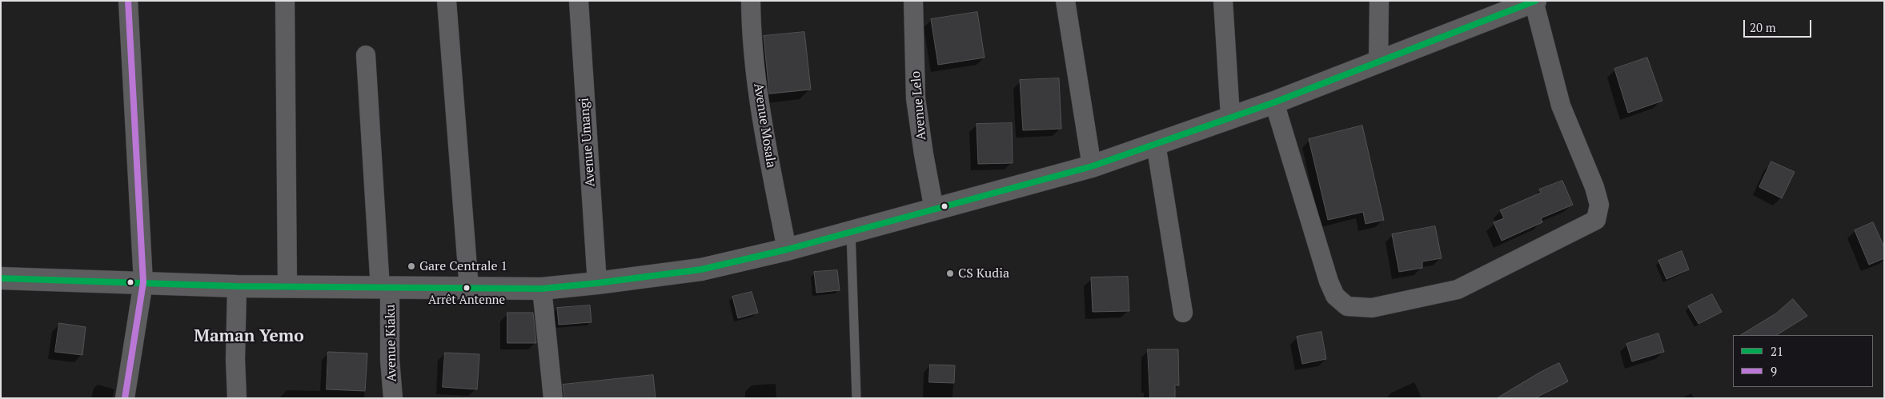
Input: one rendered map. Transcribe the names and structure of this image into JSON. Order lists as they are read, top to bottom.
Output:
{
  "streets": {
    "street": [
      "Avenue Lelo",
      "Avenue Mosala",
      "Avenue Umangi",
      "Avenue Kiaku"
    ]
  },
  "districts": ["Maman Yemo"],
  "places": ["Gare Centrale 1", "CS Kudia", "Arrêt Antenne"],
  "lines": ["transit line 21", "transit line 9"],
  "legend": ["21", "9"],
  "scale_bar": "20 m"
}
